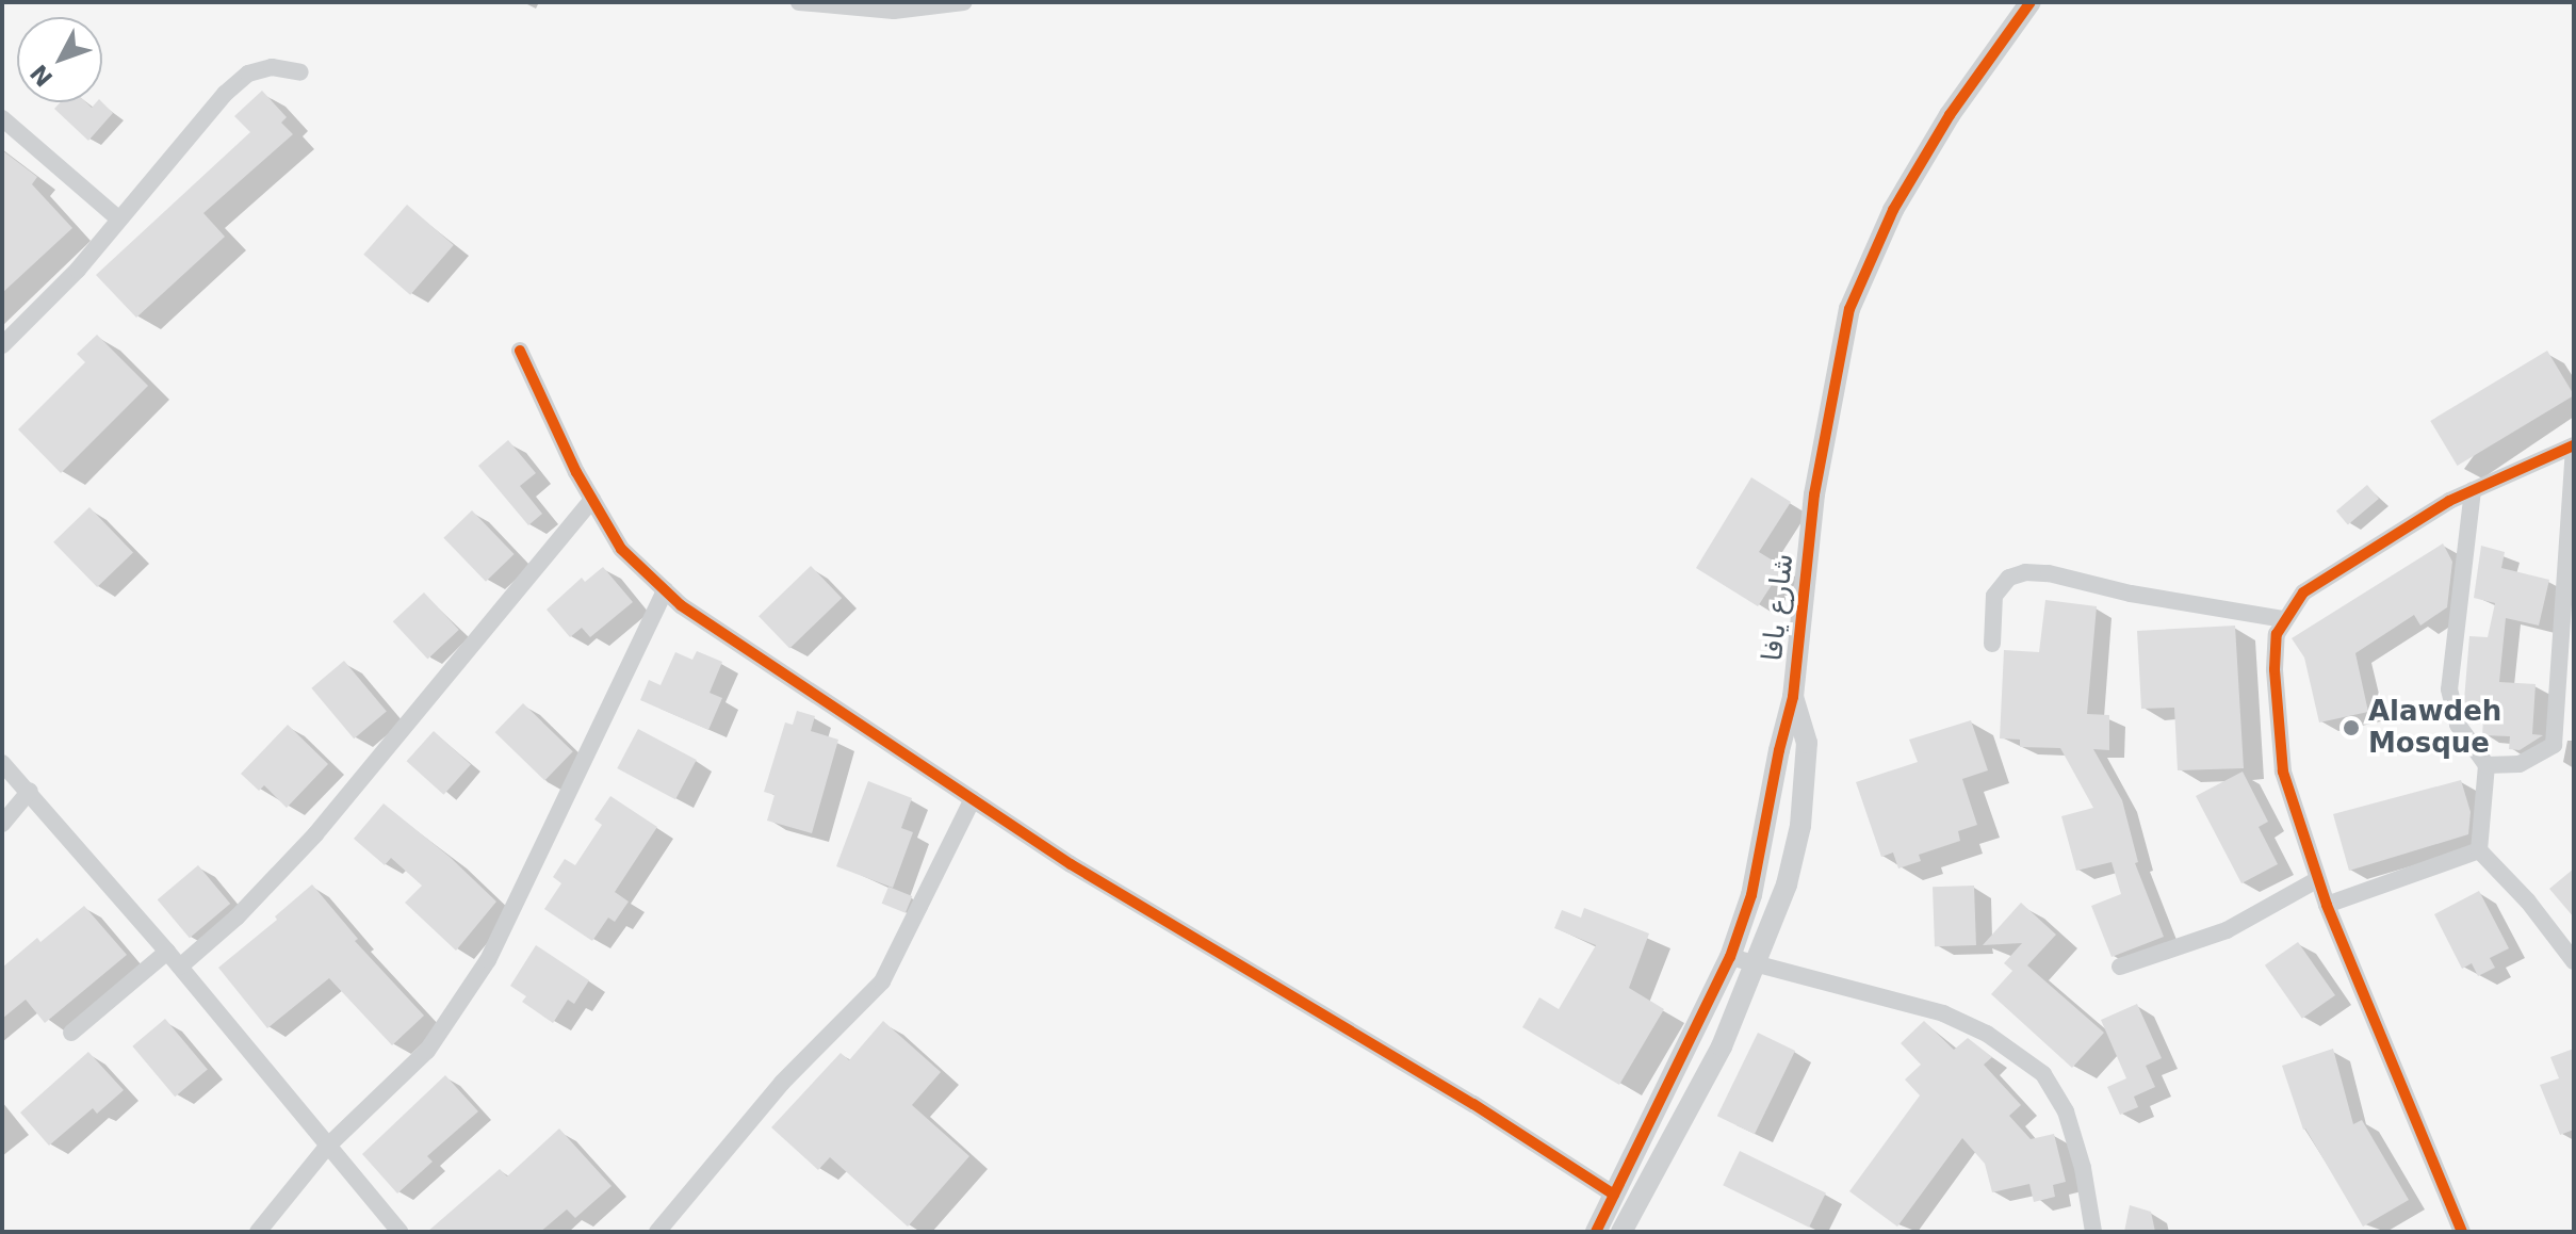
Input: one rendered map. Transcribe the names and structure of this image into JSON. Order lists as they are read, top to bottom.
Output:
{
  "streets": {
    "street": ["شارع يافا"]
  },
  "places": ["Alawdeh Mosque"],
  "north": "bottom left"
}
